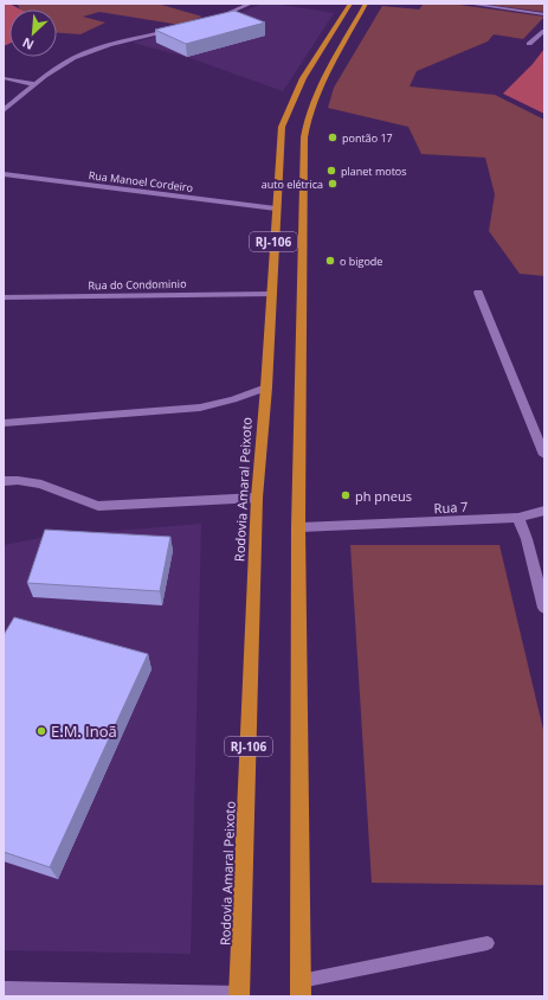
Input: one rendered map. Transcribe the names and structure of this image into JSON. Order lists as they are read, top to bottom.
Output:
{
  "streets": {
    "highway": ["RJ-106", "Rodovia Amaral Peixoto"],
    "street": ["Rua Manoel Cordeiro", "Rua do Condominio", "Rua 7"]
  },
  "crossings": [
    ["Rua Manoel Cordeiro", "Rodovia Amaral Peixoto"],
    ["RJ-106", "Rua 7"],
    ["Rua do Condominio", "Rodovia Amaral Peixoto"]
  ],
  "places": [
    "pontão 17",
    "planet motos",
    "auto elétrica",
    "o bigode",
    "ph pneus",
    "E.M. Inoã"
  ],
  "north": "bottom left"
}
